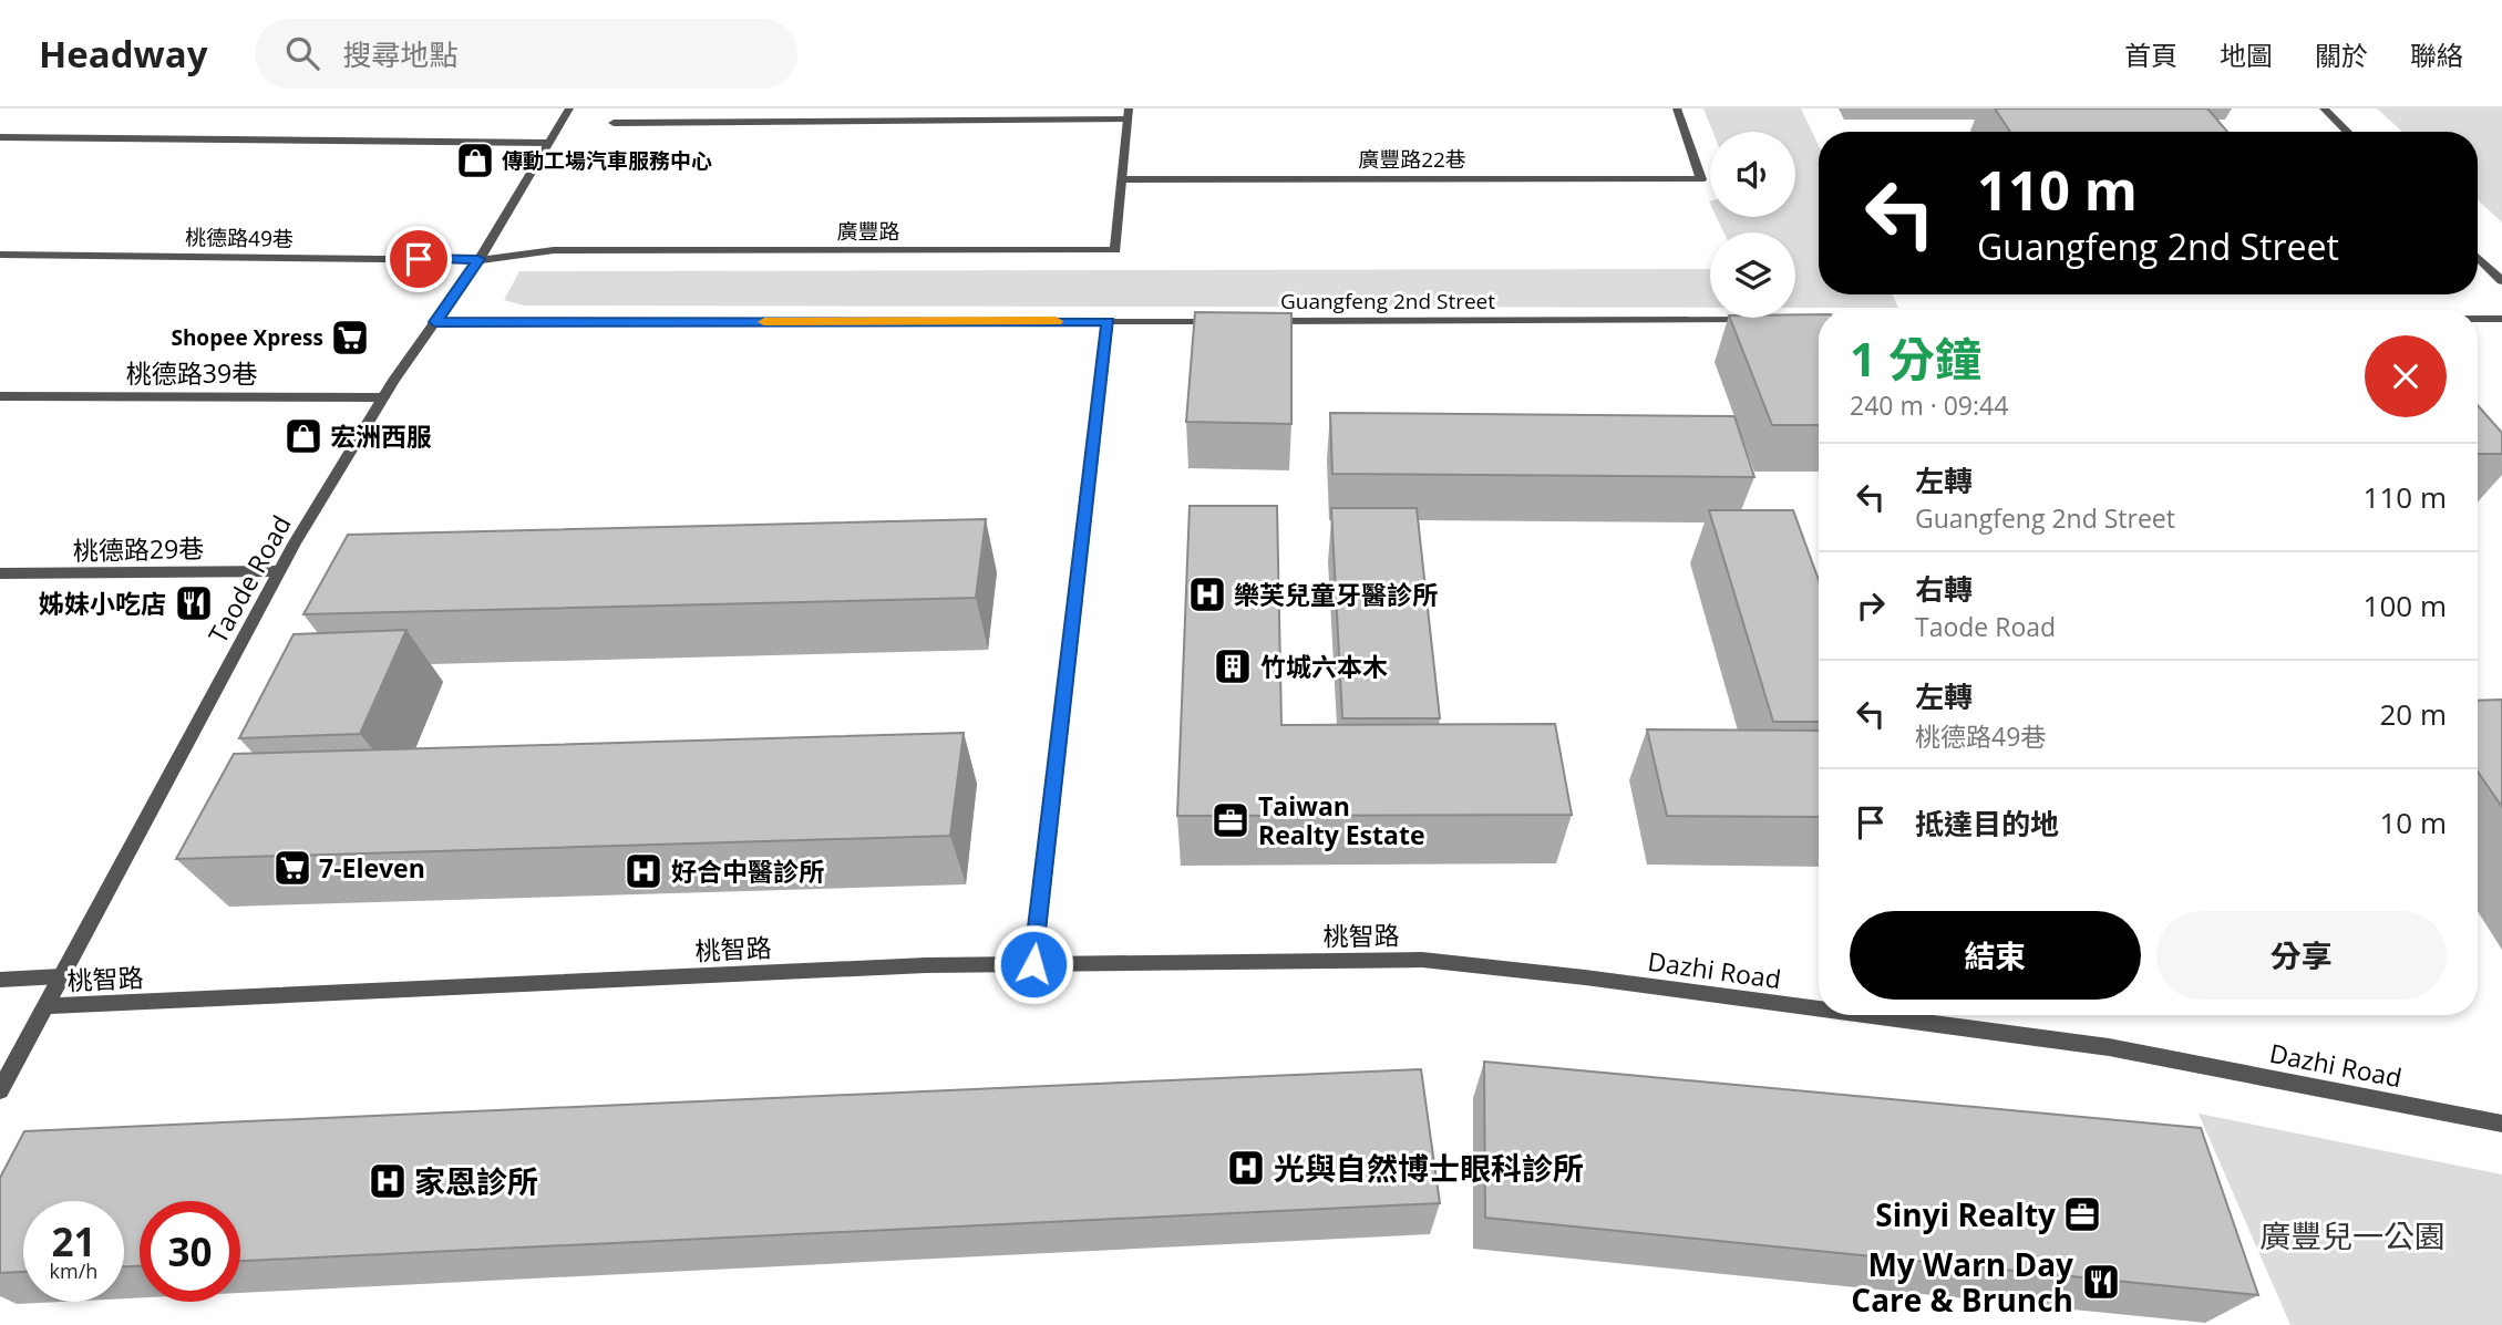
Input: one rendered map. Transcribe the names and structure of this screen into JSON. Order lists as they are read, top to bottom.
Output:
{
  "streets": {
    "street": [
      "廣豐路22巷",
      "廣豐路",
      "桃德路49巷",
      "Guangfeng 2nd Street",
      "桃德路39巷",
      "桃德路29巷",
      "Taode Road",
      "桃智路",
      "Dazhi Road"
    ]
  },
  "crossings": [
    ["廣豐路22巷", "廣豐路"],
    ["廣豐路", "桃德路49巷"],
    ["廣豐路", "Taode Road"],
    ["桃德路49巷", "Taode Road"],
    ["桃德路39巷", "Taode Road"],
    ["桃德路29巷", "Taode Road"],
    ["Taode Road", "桃智路"],
    ["桃智路", "Dazhi Road"]
  ],
  "parks": ["廣豐兒一公園"],
  "places": {
    "shop": ["傳動工場汽車服務中心", "宏洲西服"],
    "supermarket": ["Shopee Xpress", "7-Eleven"],
    "hospital": [
      "樂芙兒童牙醫診所",
      "好合中醫診所",
      "光與自然博士眼科診所",
      "家恩診所"
    ],
    "restaurant": ["姊妹小吃店", "My Warn Day Care & Brunch"],
    "building": ["竹城六本木"],
    "office": ["Taiwan Realty Estate", "Sinyi Realty"]
  },
  "page": {
    "header": "Headway",
    "search": "搜尋地點",
    "nav": [
      "首頁",
      "地圖",
      "關於",
      "聯絡"
    ],
    "turn": ["110 m", "Guangfeng 2nd Street"],
    "heading": ["1 分鐘", "240 m · 09:44"],
    "list": [
      {
        "name": "左轉",
        "note": "Guangfeng 2nd Street",
        "value": "110 m"
      },
      {
        "name": "右轉",
        "note": "Taode Road",
        "value": "100 m"
      },
      {
        "name": "左轉",
        "note": "桃德路49巷",
        "value": "20 m"
      },
      {
        "name": "抵達目的地",
        "value": "10 m"
      }
    ],
    "buttons": ["結束", "分享"],
    "speed": "21 km/h",
    "limit": "30"
  }
}
